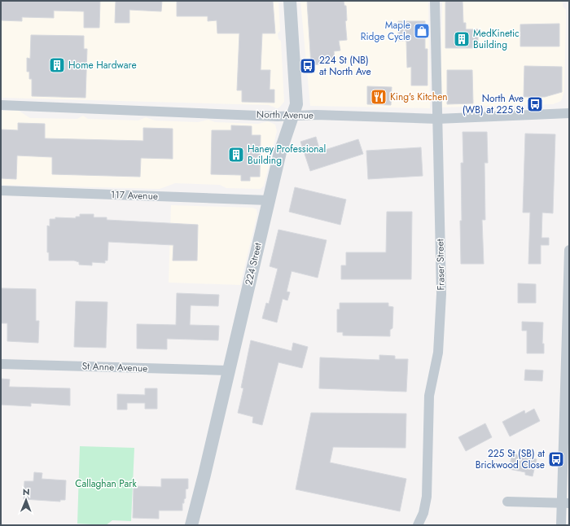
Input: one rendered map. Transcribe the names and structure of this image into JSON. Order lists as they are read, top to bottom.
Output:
{
  "streets": {
    "street": [
      "North Avenue",
      "117 Avenue",
      "224 Street",
      "Fraser Street",
      "St Anne Avenue"
    ]
  },
  "crossings": [
    ["North Avenue", "224 Street"],
    ["North Avenue", "Fraser Street"],
    ["117 Avenue", "224 Street"],
    ["224 Street", "St Anne Avenue"]
  ],
  "parks": ["Callaghan Park"],
  "places": {
    "shop": ["Maple Ridge Cycle"],
    "building": ["MedKinetic Building", "Home Hardware", "Haney Professional Building"],
    "bus stop": ["224 St (NB) at North Ave", "North Ave (WB) at 225 St", "225 St (SB) at Brickwood Close"],
    "restaurant": ["King's Kitchen"]
  },
  "north": "top"
}
